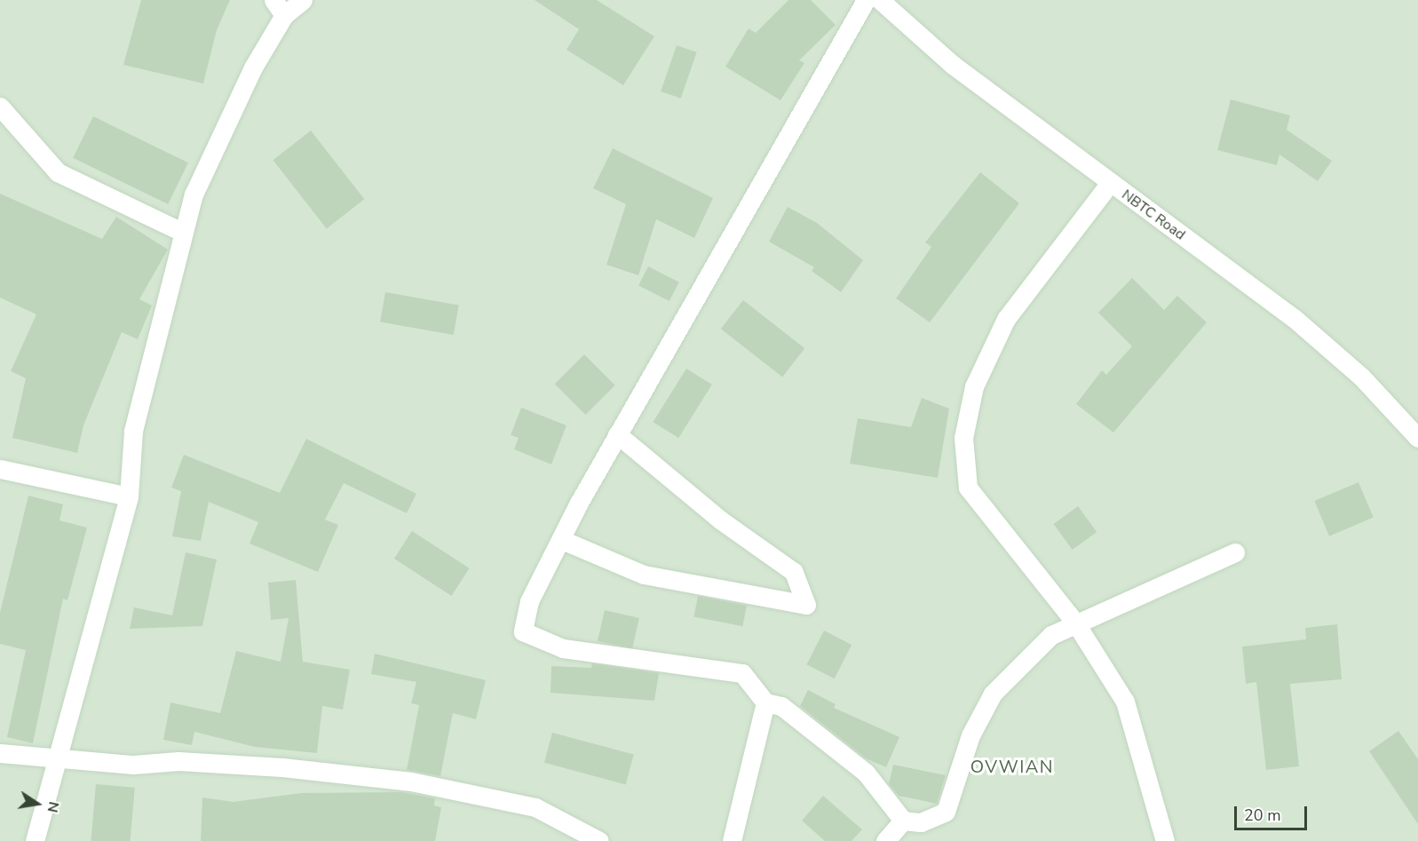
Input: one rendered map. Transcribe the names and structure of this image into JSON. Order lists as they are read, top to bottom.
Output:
{
  "streets": {
    "street": ["NBTC Road"]
  },
  "districts": ["OVWIAN"],
  "scale_bar": "20 m",
  "north": "right"
}
